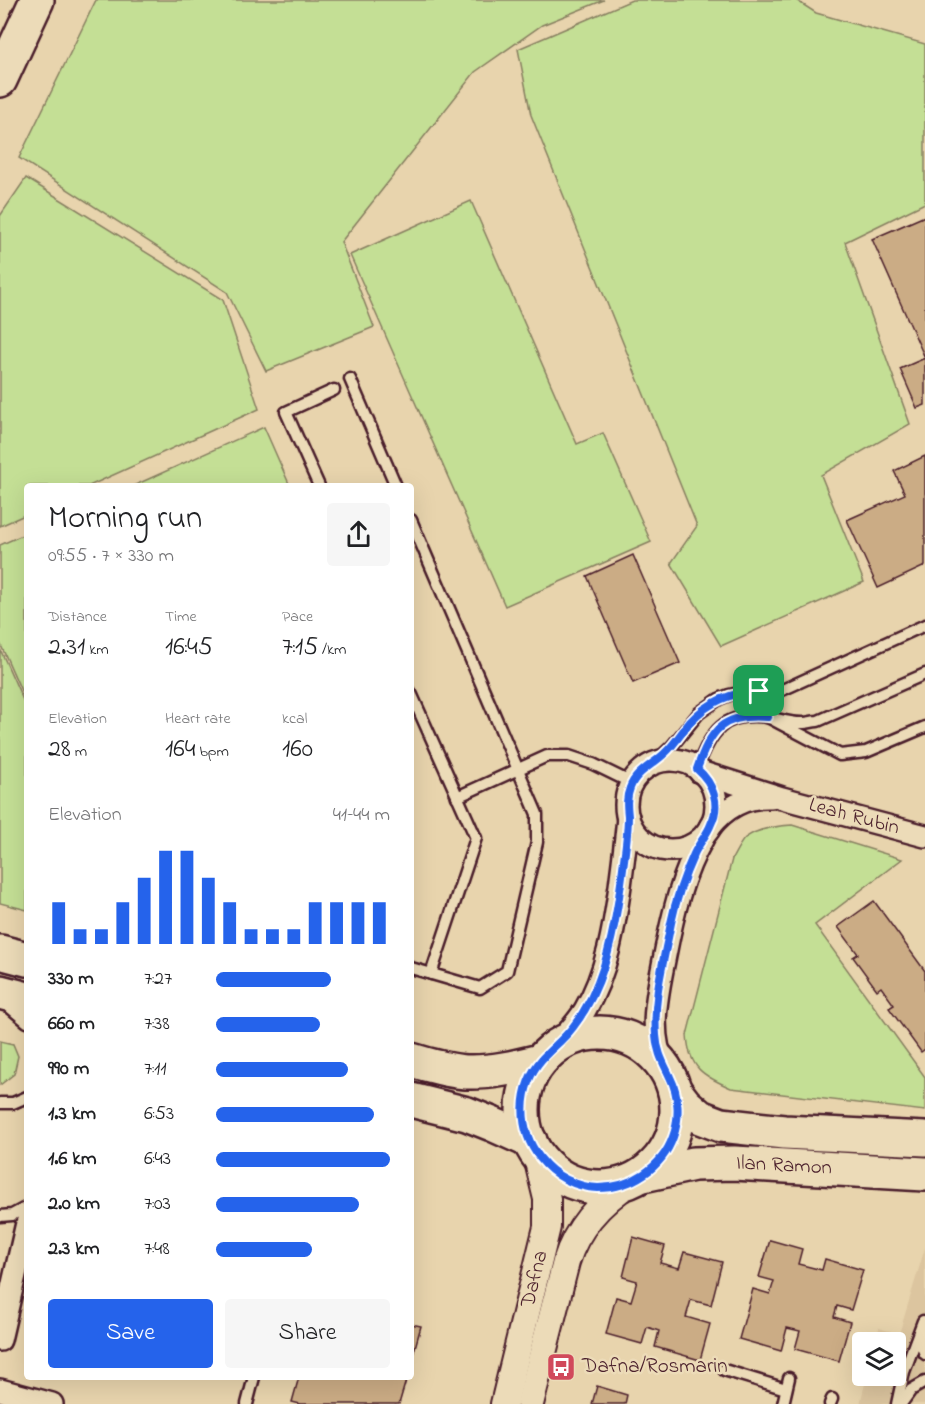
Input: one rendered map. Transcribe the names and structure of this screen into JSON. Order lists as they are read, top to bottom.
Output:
{
  "streets": {
    "main road": ["Ilan Ramon"],
    "street": ["Leah Rubin", "Dafna"]
  },
  "crossings": [
    ["Ilan Ramon", "Dafna"]
  ],
  "places": {
    "bus stop": ["Dafna/Rosmarin"]
  },
  "page": {
    "heading": ["Morning run", "09:55 · 7 × 330 m"],
    "stats": [
      ["Distance", "2.31 km"],
      ["Time", "16:45"],
      ["Pace", "7:15 /km"],
      ["Elevation", "28 m"],
      ["Heart rate", "164 bpm"],
      ["kcal", "160"]
    ],
    "chart": ["Elevation", "41–44 m"],
    "list": [
      {
        "name": "330 m",
        "note": "7:27"
      },
      {
        "name": "660 m",
        "note": "7:38"
      },
      {
        "name": "990 m",
        "note": "7:11"
      },
      {
        "name": "1.3 km",
        "note": "6:53"
      },
      {
        "name": "1.6 km",
        "note": "6:43"
      },
      {
        "name": "2.0 km",
        "note": "7:03"
      },
      {
        "name": "2.3 km",
        "note": "7:48"
      }
    ],
    "buttons": ["Save", "Share"]
  }
}
